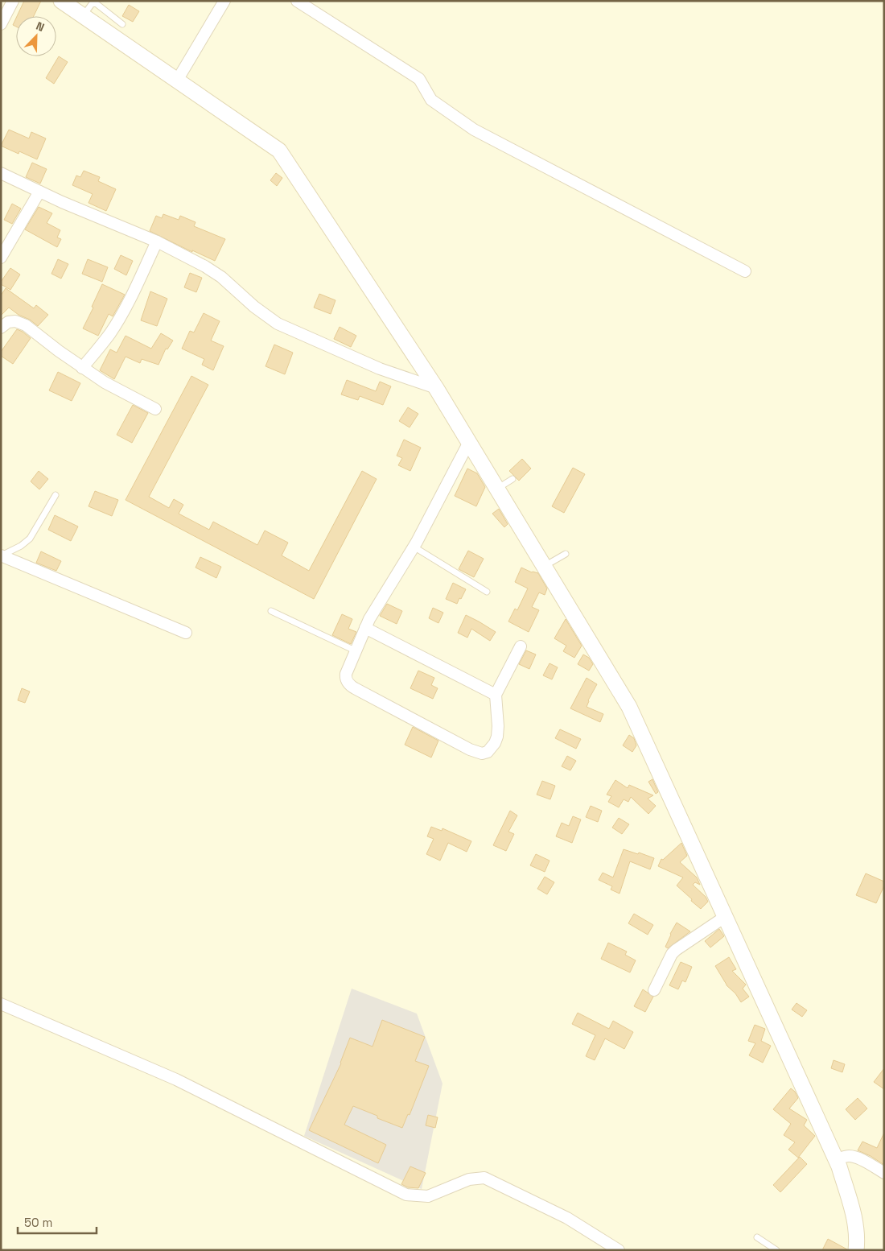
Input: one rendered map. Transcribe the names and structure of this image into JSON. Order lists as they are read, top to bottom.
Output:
{
  "scale_bar": "50 m",
  "north": "top right"
}
